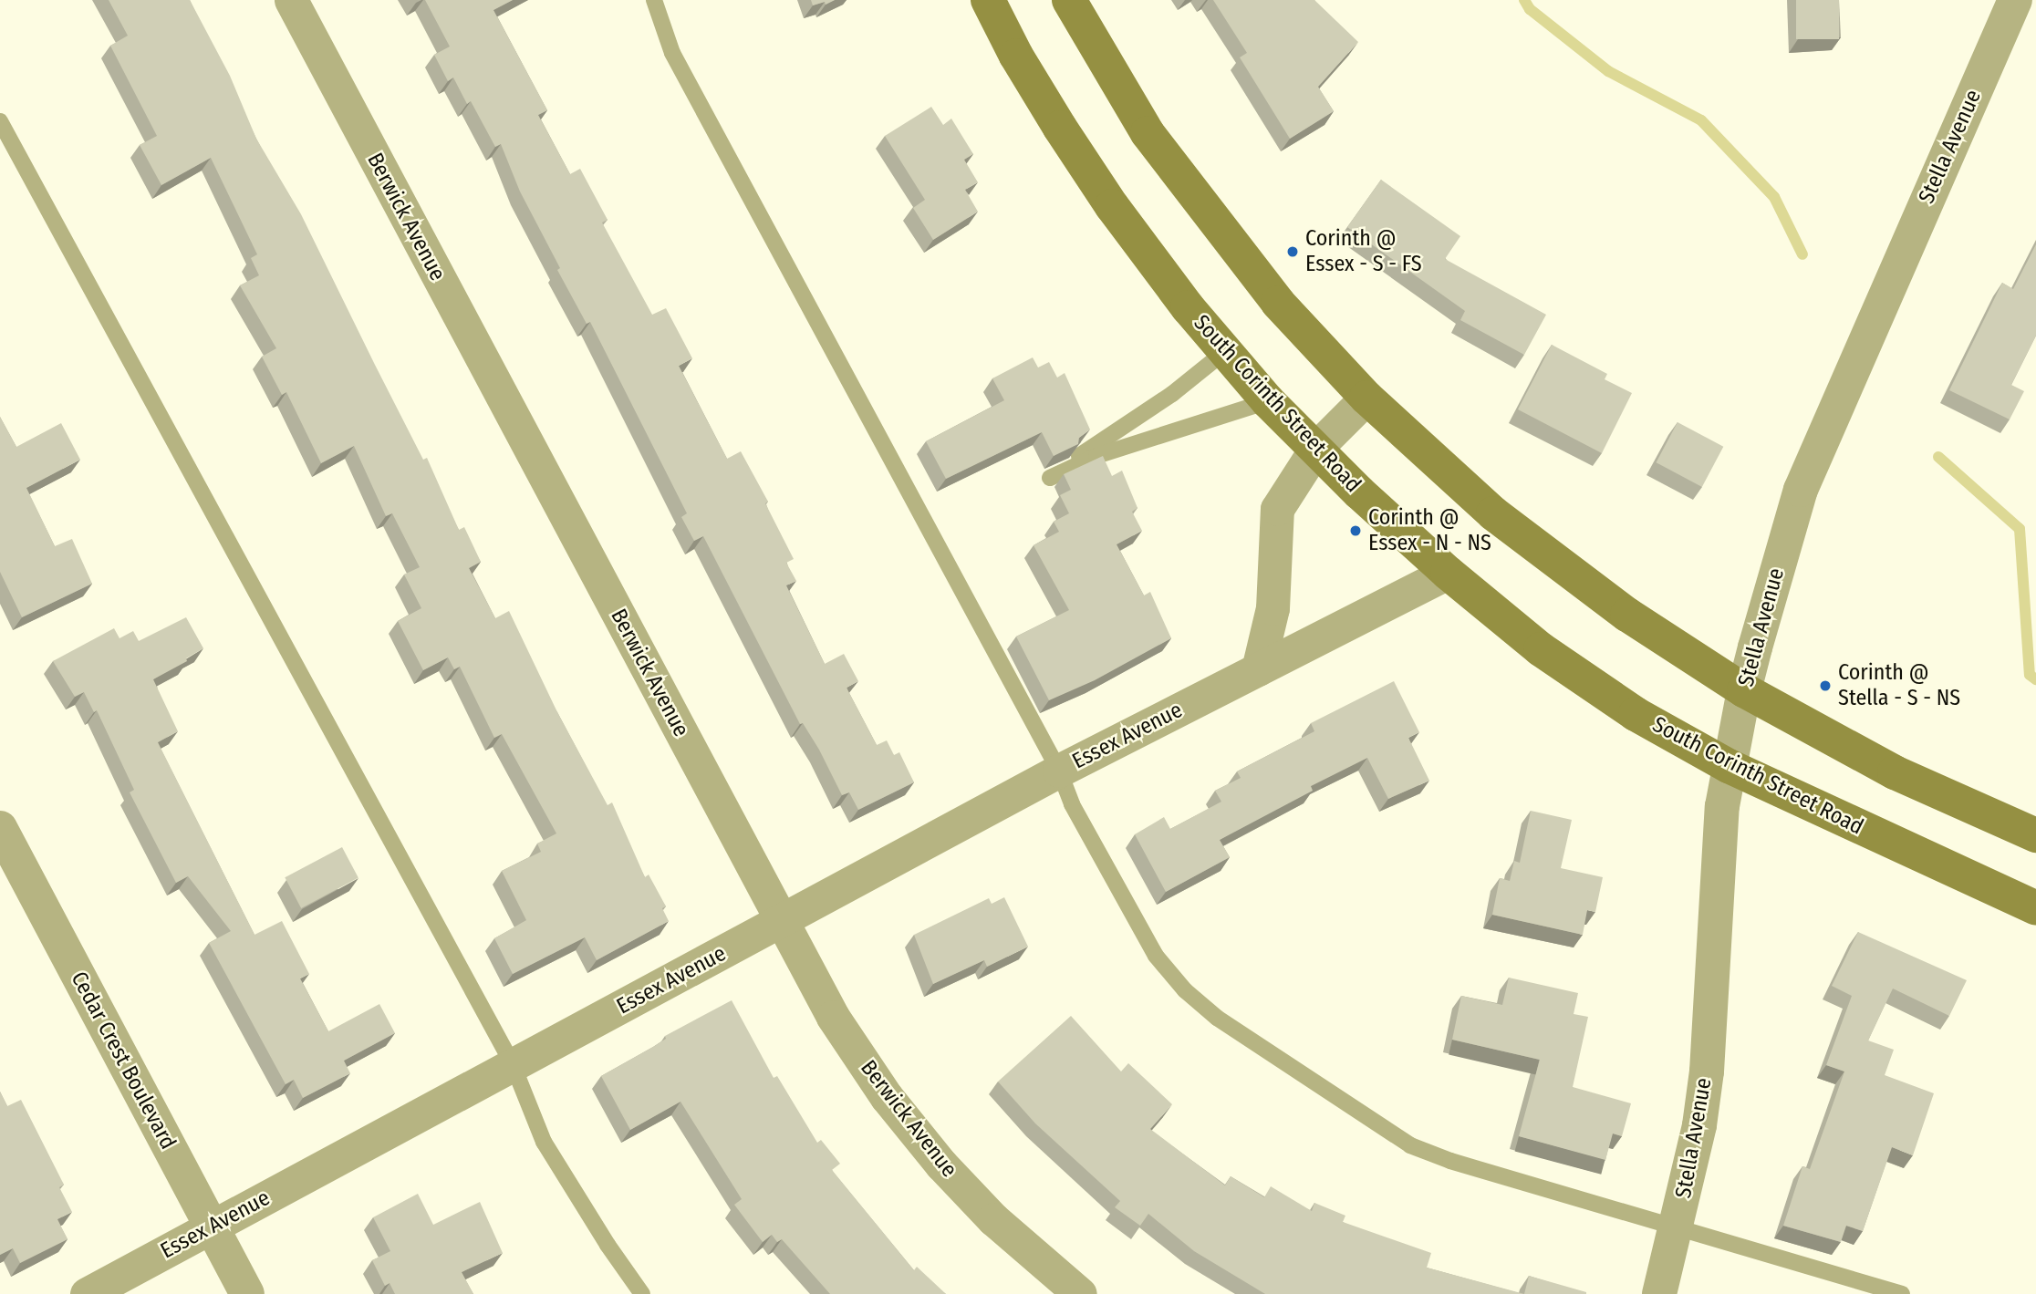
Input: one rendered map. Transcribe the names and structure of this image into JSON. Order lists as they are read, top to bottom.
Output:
{
  "streets": {
    "main road": ["South Corinth Street Road"],
    "street": [
      "Stella Avenue",
      "Berwick Avenue",
      "Essex Avenue",
      "Cedar Crest Boulevard"
    ]
  },
  "crossings": [
    ["Stella Avenue", "South Corinth Street Road"],
    ["Berwick Avenue", "Essex Avenue"],
    ["South Corinth Street Road", "Essex Avenue"],
    ["Essex Avenue", "Cedar Crest Boulevard"]
  ],
  "places": ["Corinth @ Essex - S - FS", "Corinth @ Essex - N - NS", "Corinth @ Stella - S - NS"]
}
